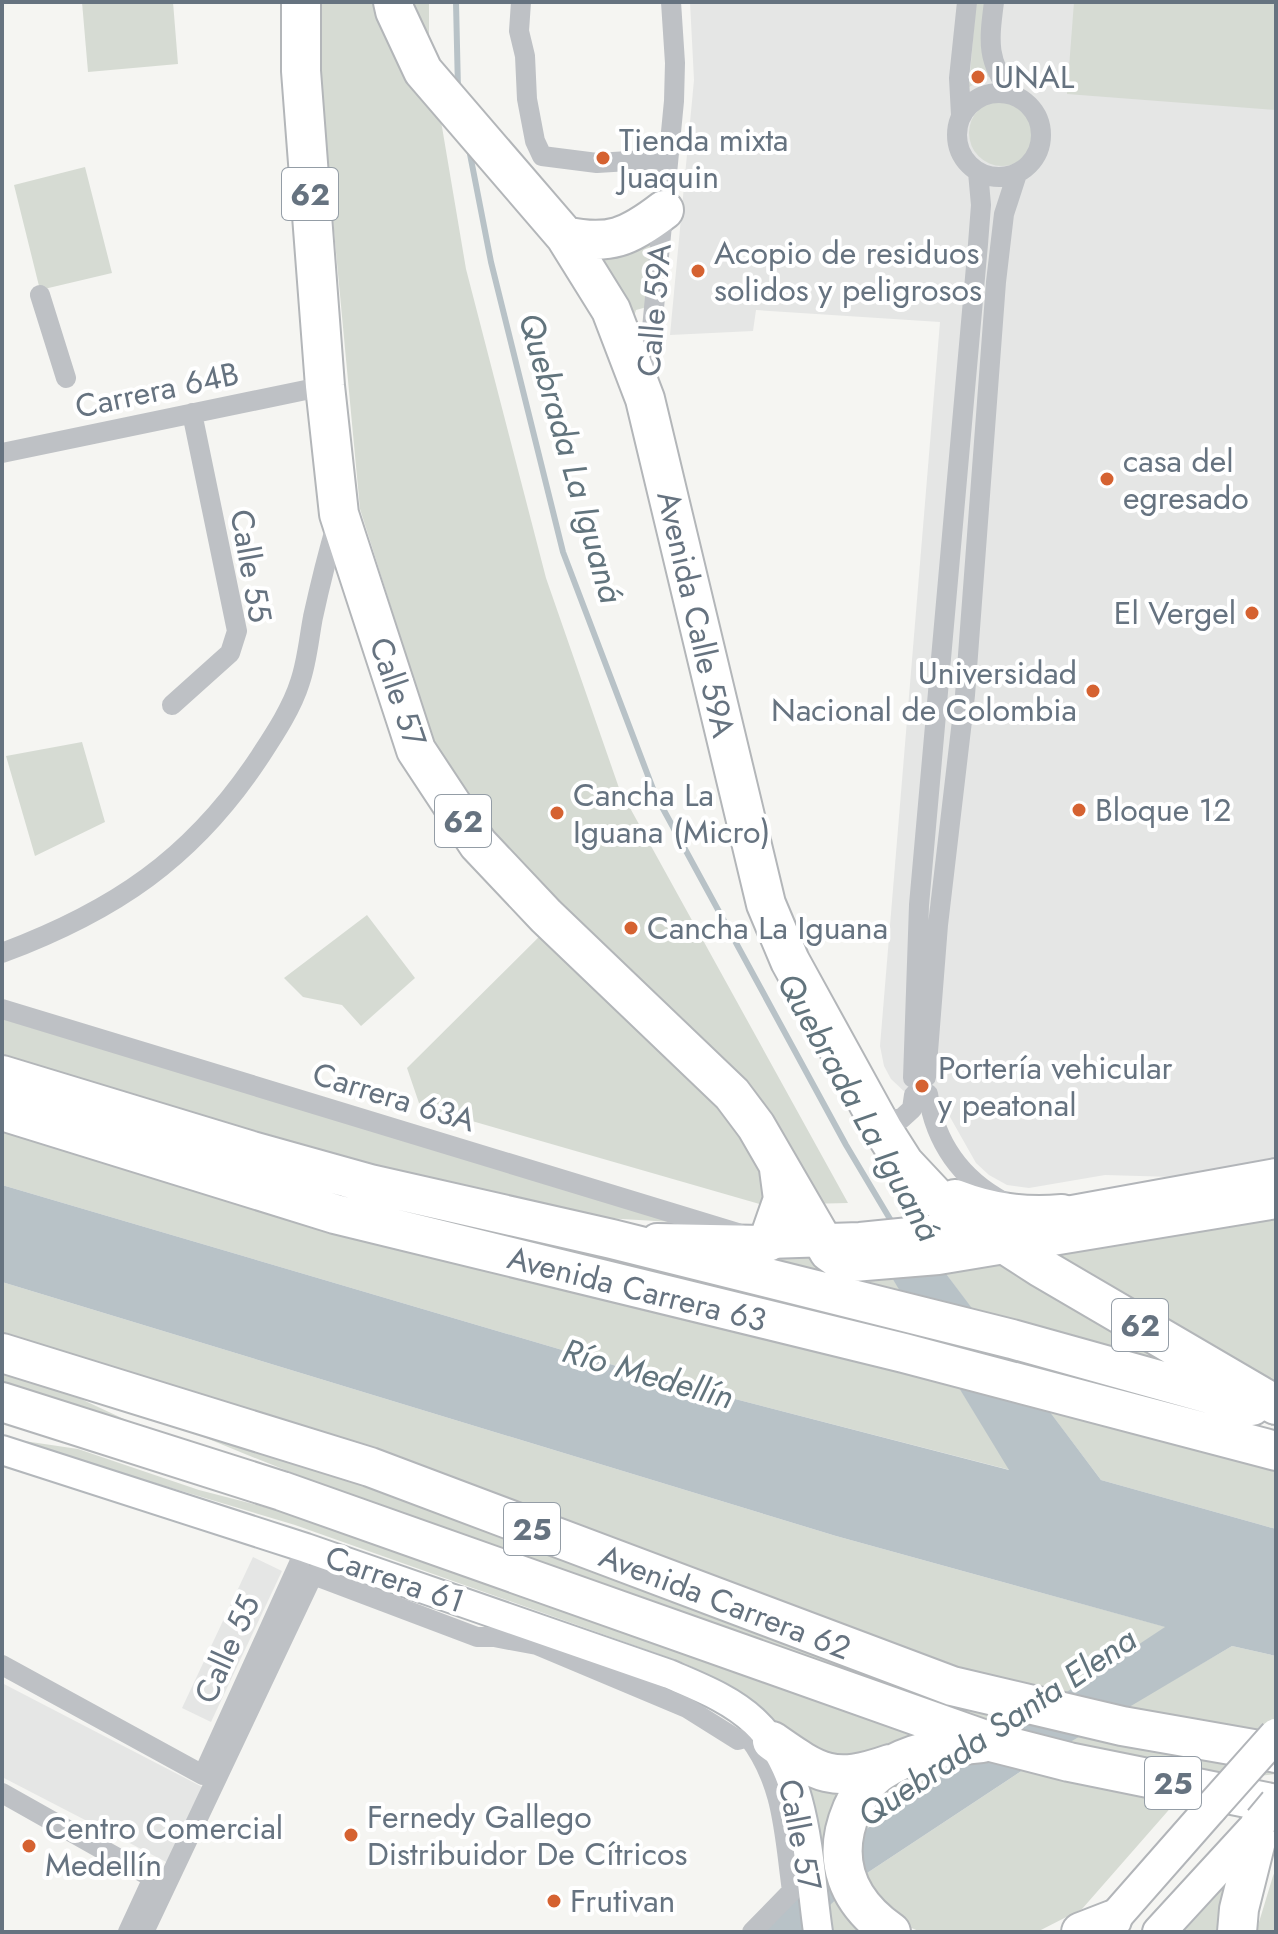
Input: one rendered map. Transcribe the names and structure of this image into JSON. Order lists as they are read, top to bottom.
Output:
{
  "streets": {
    "highway": [
      "62",
      "Calle 59A",
      "Avenida Calle 59A",
      "Calle 57",
      "Avenida Carrera 63",
      "25",
      "Avenida Carrera 62"
    ],
    "street": [
      "Carrera 64B",
      "Calle 55",
      "Carrera 63A",
      "Carrera 61"
    ]
  },
  "crossings": [
    ["62", "Avenida Calle 59A"],
    ["62", "Calle 57"],
    ["Calle 59A", "Avenida Calle 59A"],
    ["Carrera 64B", "Calle 55"],
    ["Carrera 64B", "Calle 57"],
    ["Calle 55", "Carrera 61"],
    ["Calle 57", "Carrera 61"]
  ],
  "water": ["Quebrada La Iguaná", "Río Medellín", "Quebrada Santa Elena"],
  "places": [
    "UNAL",
    "Tienda mixta Juaquin",
    "Acopio de residuos solidos y peligrosos",
    "casa del egresado",
    "El Vergel",
    "Universidad Nacional de Colombia",
    "Bloque 12",
    "Cancha La Iguana (Micro)",
    "Cancha La Iguana",
    "Portería vehicular y peatonal",
    "Fernedy Gallego Distribuidor De Cítricos",
    "Centro Comercial Medellín",
    "Frutivan"
  ]
}
